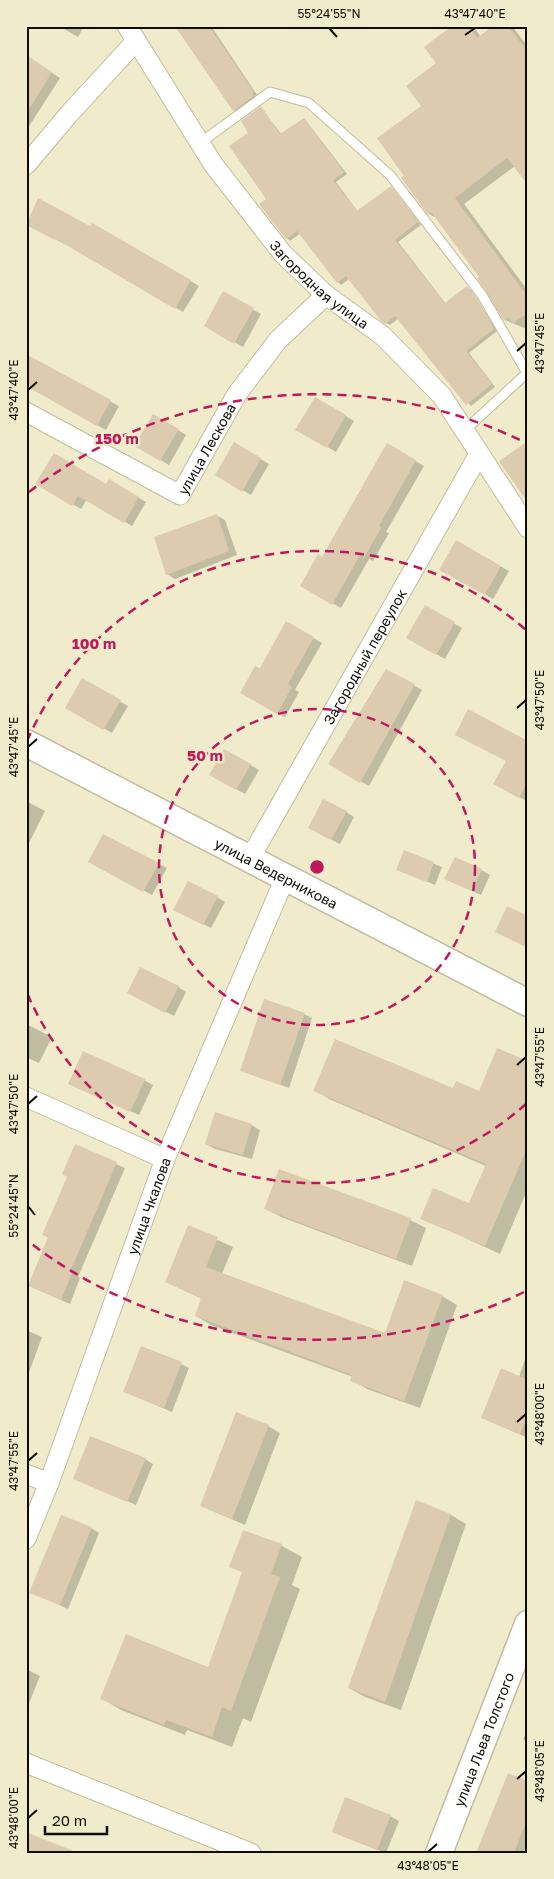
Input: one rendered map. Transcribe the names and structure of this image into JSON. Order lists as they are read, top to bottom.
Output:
{
  "streets": {
    "street": [
      "Загородная улица",
      "улица Лескова",
      "Загородный переулок",
      "улица Ведерникова",
      "улица Чкалова",
      "улица Льва Толстого"
    ]
  },
  "crossings": [
    ["Загородная улица", "улица Лескова"],
    ["Загородная улица", "Загородный переулок"],
    ["Загородный переулок", "улица Ведерникова"],
    ["улица Ведерникова", "улица Чкалова"]
  ],
  "scale_bar": "20 m",
  "coordinates": [
    "55°24'55\"N",
    "43°47'40\"E",
    "43°47'45\"E",
    "43°47'50\"E",
    "43°47'55\"E",
    "55°24'45\"N",
    "43°48'00\"E",
    "43°48'05\"E"
  ],
  "rings": ["150 m", "100 m", "50 m"]
}
